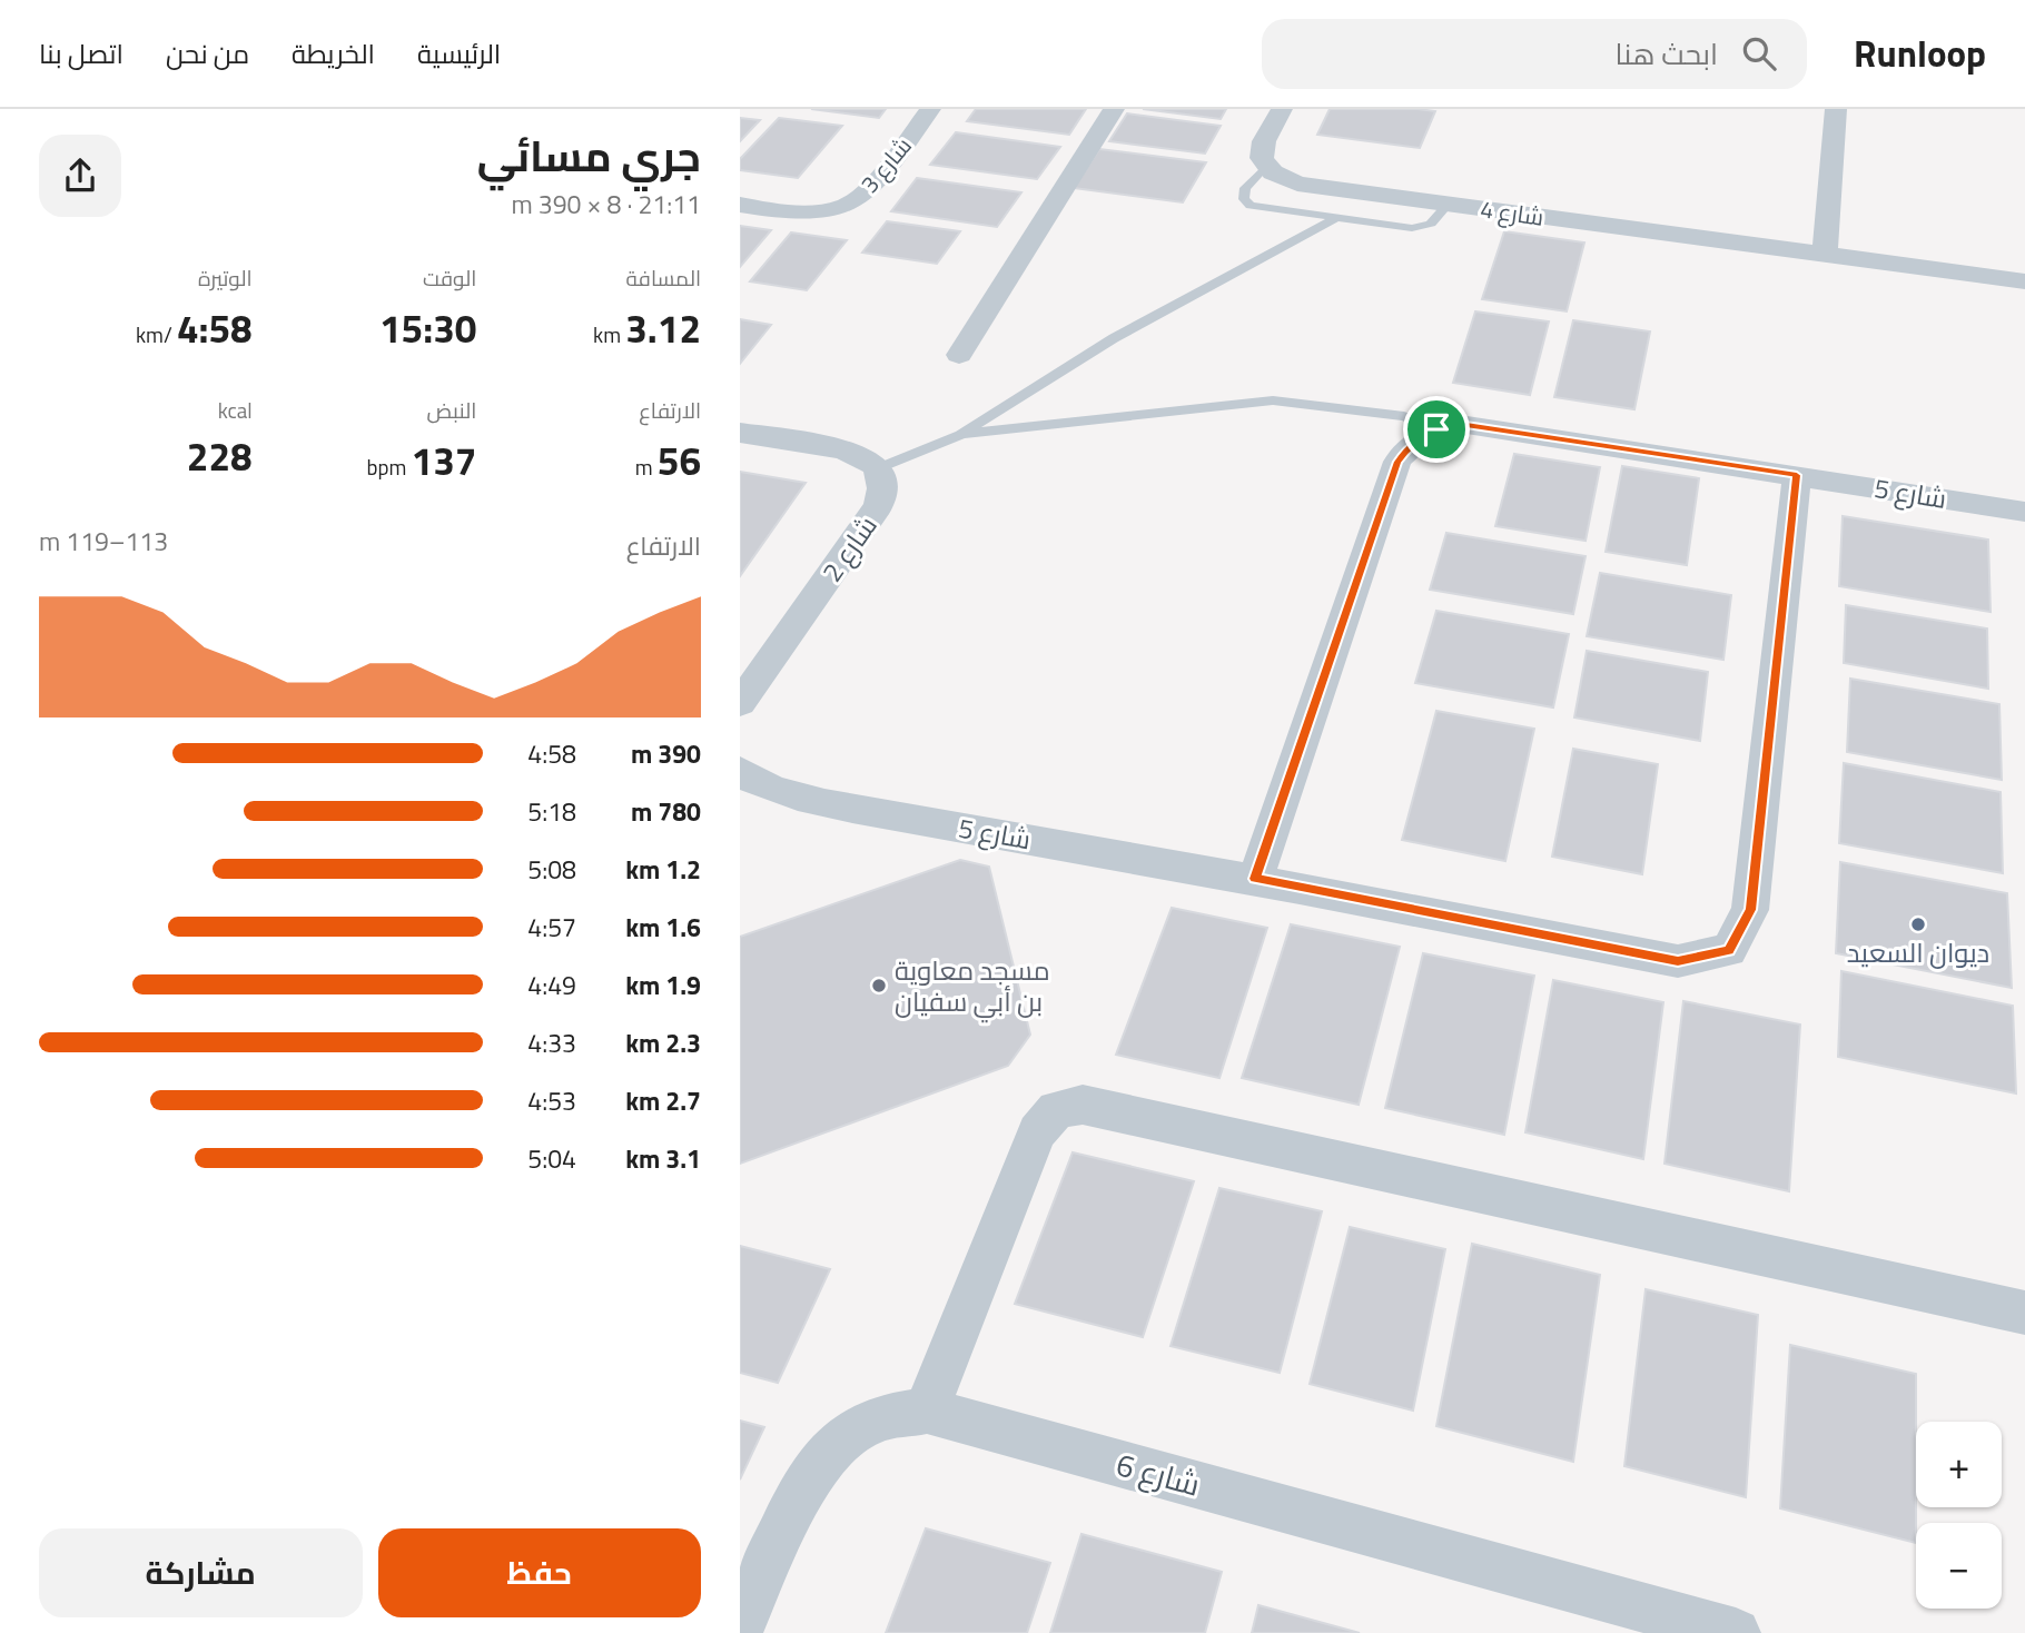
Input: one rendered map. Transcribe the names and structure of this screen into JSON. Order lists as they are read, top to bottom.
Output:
{
  "streets": {
    "street": [
      "شارع 3",
      "شارع 4",
      "شارع 5",
      "شارع 2",
      "شارع 6"
    ]
  },
  "places": ["ديوان السعيد", "مسجد معاوية بن أبي سفيان"],
  "page": {
    "header": "Runloop",
    "search": "ابحث هنا",
    "nav": [
      "الرئيسية",
      "الخريطة",
      "من نحن",
      "اتصل بنا"
    ],
    "heading": ["جري مسائي", "21:11 · 8 × 390 m"],
    "stats": [
      ["المسافة", "3.12 km"],
      ["الوقت", "15:30"],
      ["الوتيرة", "4:58 /km"],
      ["الارتفاع", "56 m"],
      ["النبض", "137 bpm"],
      ["kcal", "228"]
    ],
    "chart": ["الارتفاع", "113–119 m"],
    "list": [
      {
        "name": "390 m",
        "note": "4:58"
      },
      {
        "name": "780 m",
        "note": "5:18"
      },
      {
        "name": "1.2 km",
        "note": "5:08"
      },
      {
        "name": "1.6 km",
        "note": "4:57"
      },
      {
        "name": "1.9 km",
        "note": "4:49"
      },
      {
        "name": "2.3 km",
        "note": "4:33"
      },
      {
        "name": "2.7 km",
        "note": "4:53"
      },
      {
        "name": "3.1 km",
        "note": "5:04"
      }
    ],
    "map_buttons": ["+", "−"],
    "buttons": ["حفظ", "مشاركة"]
  }
}
